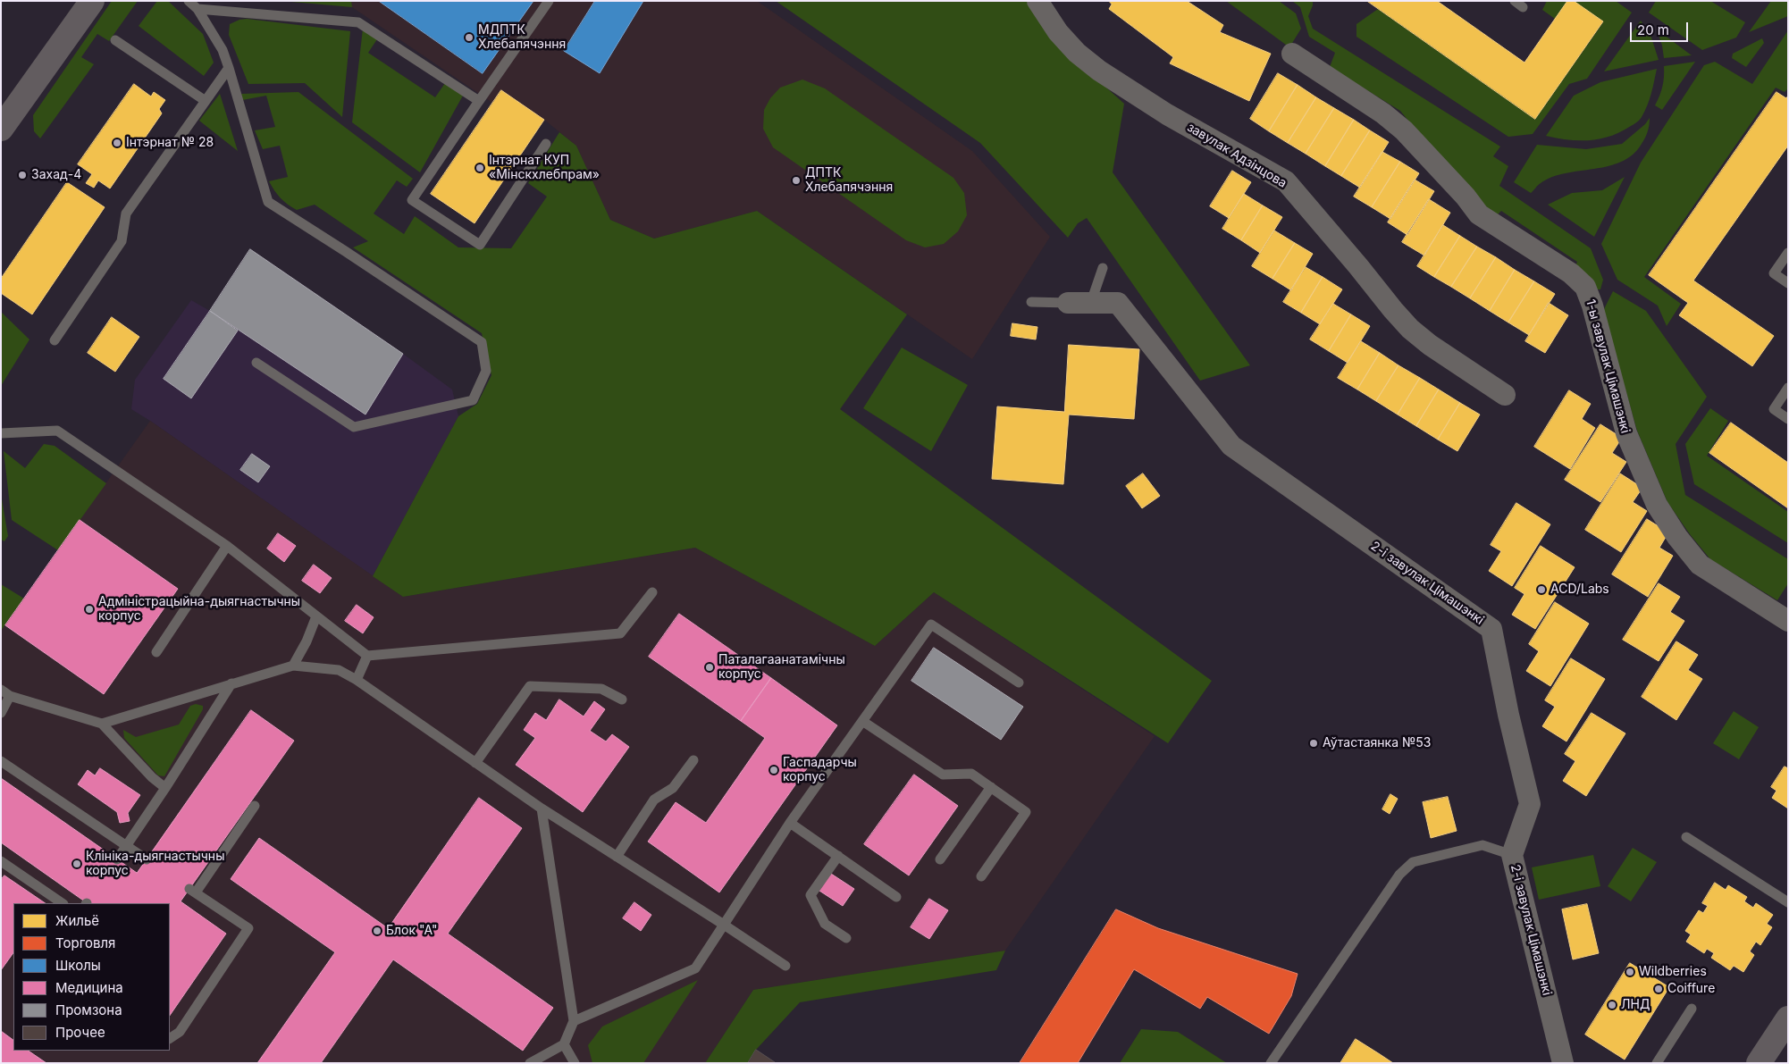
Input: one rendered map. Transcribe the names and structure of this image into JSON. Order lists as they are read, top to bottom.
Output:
{
  "streets": {
    "street": ["завулак Адзінцова", "1-ы завулак Цімашэнкі", "2-і завулак Цімашэнкі"]
  },
  "places": [
    "МДПТК Хлебапячэння",
    "Інтэрнат № 28",
    "Інтэрнат КУП «Мінскхлебпрам»",
    "Захад-4",
    "ДПТК Хлебапячэння",
    "ACD/Labs",
    "Адміністрацыйна-дыягнастычны корпус",
    "Паталагаанатамічны корпус",
    "Аўтастаянка №53",
    "Гаспадарчы корпус",
    "Клініка-дыягнастычны корпус",
    "Блок \"А\"",
    "Wildberries",
    "Coiffure",
    "ЛНД"
  ],
  "legend": [
    "Жильё",
    "Торговля",
    "Школы",
    "Медицина",
    "Промзона",
    "Прочее"
  ],
  "scale_bar": "20 m"
}
